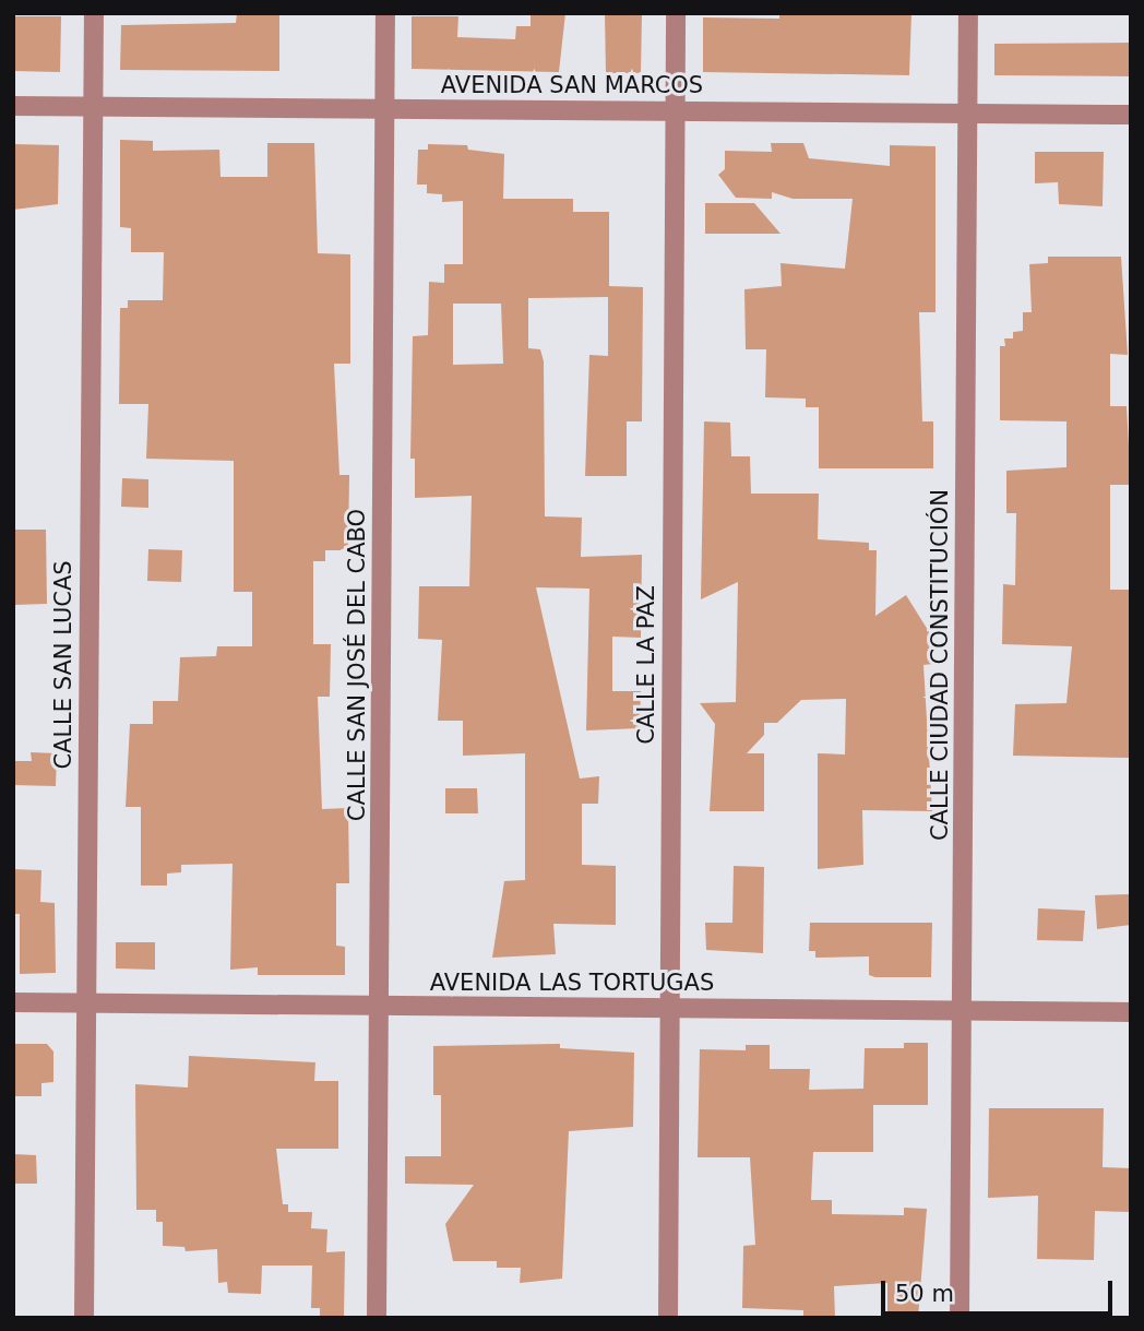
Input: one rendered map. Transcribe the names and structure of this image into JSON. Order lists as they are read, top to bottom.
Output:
{
  "streets": {
    "street": [
      "AVENIDA SAN MARCOS",
      "CALLE SAN LUCAS",
      "CALLE SAN JOSÉ DEL CABO",
      "CALLE LA PAZ",
      "CALLE CIUDAD CONSTITUCIÓN",
      "AVENIDA LAS TORTUGAS"
    ]
  },
  "crossings": [
    ["AVENIDA SAN MARCOS", "CALLE SAN LUCAS"],
    ["AVENIDA SAN MARCOS", "CALLE SAN JOSÉ DEL CABO"],
    ["AVENIDA SAN MARCOS", "CALLE LA PAZ"],
    ["AVENIDA SAN MARCOS", "CALLE CIUDAD CONSTITUCIÓN"],
    ["CALLE SAN LUCAS", "AVENIDA LAS TORTUGAS"],
    ["CALLE SAN JOSÉ DEL CABO", "AVENIDA LAS TORTUGAS"],
    ["CALLE LA PAZ", "AVENIDA LAS TORTUGAS"],
    ["CALLE CIUDAD CONSTITUCIÓN", "AVENIDA LAS TORTUGAS"]
  ],
  "scale_bar": "50 m"
}
